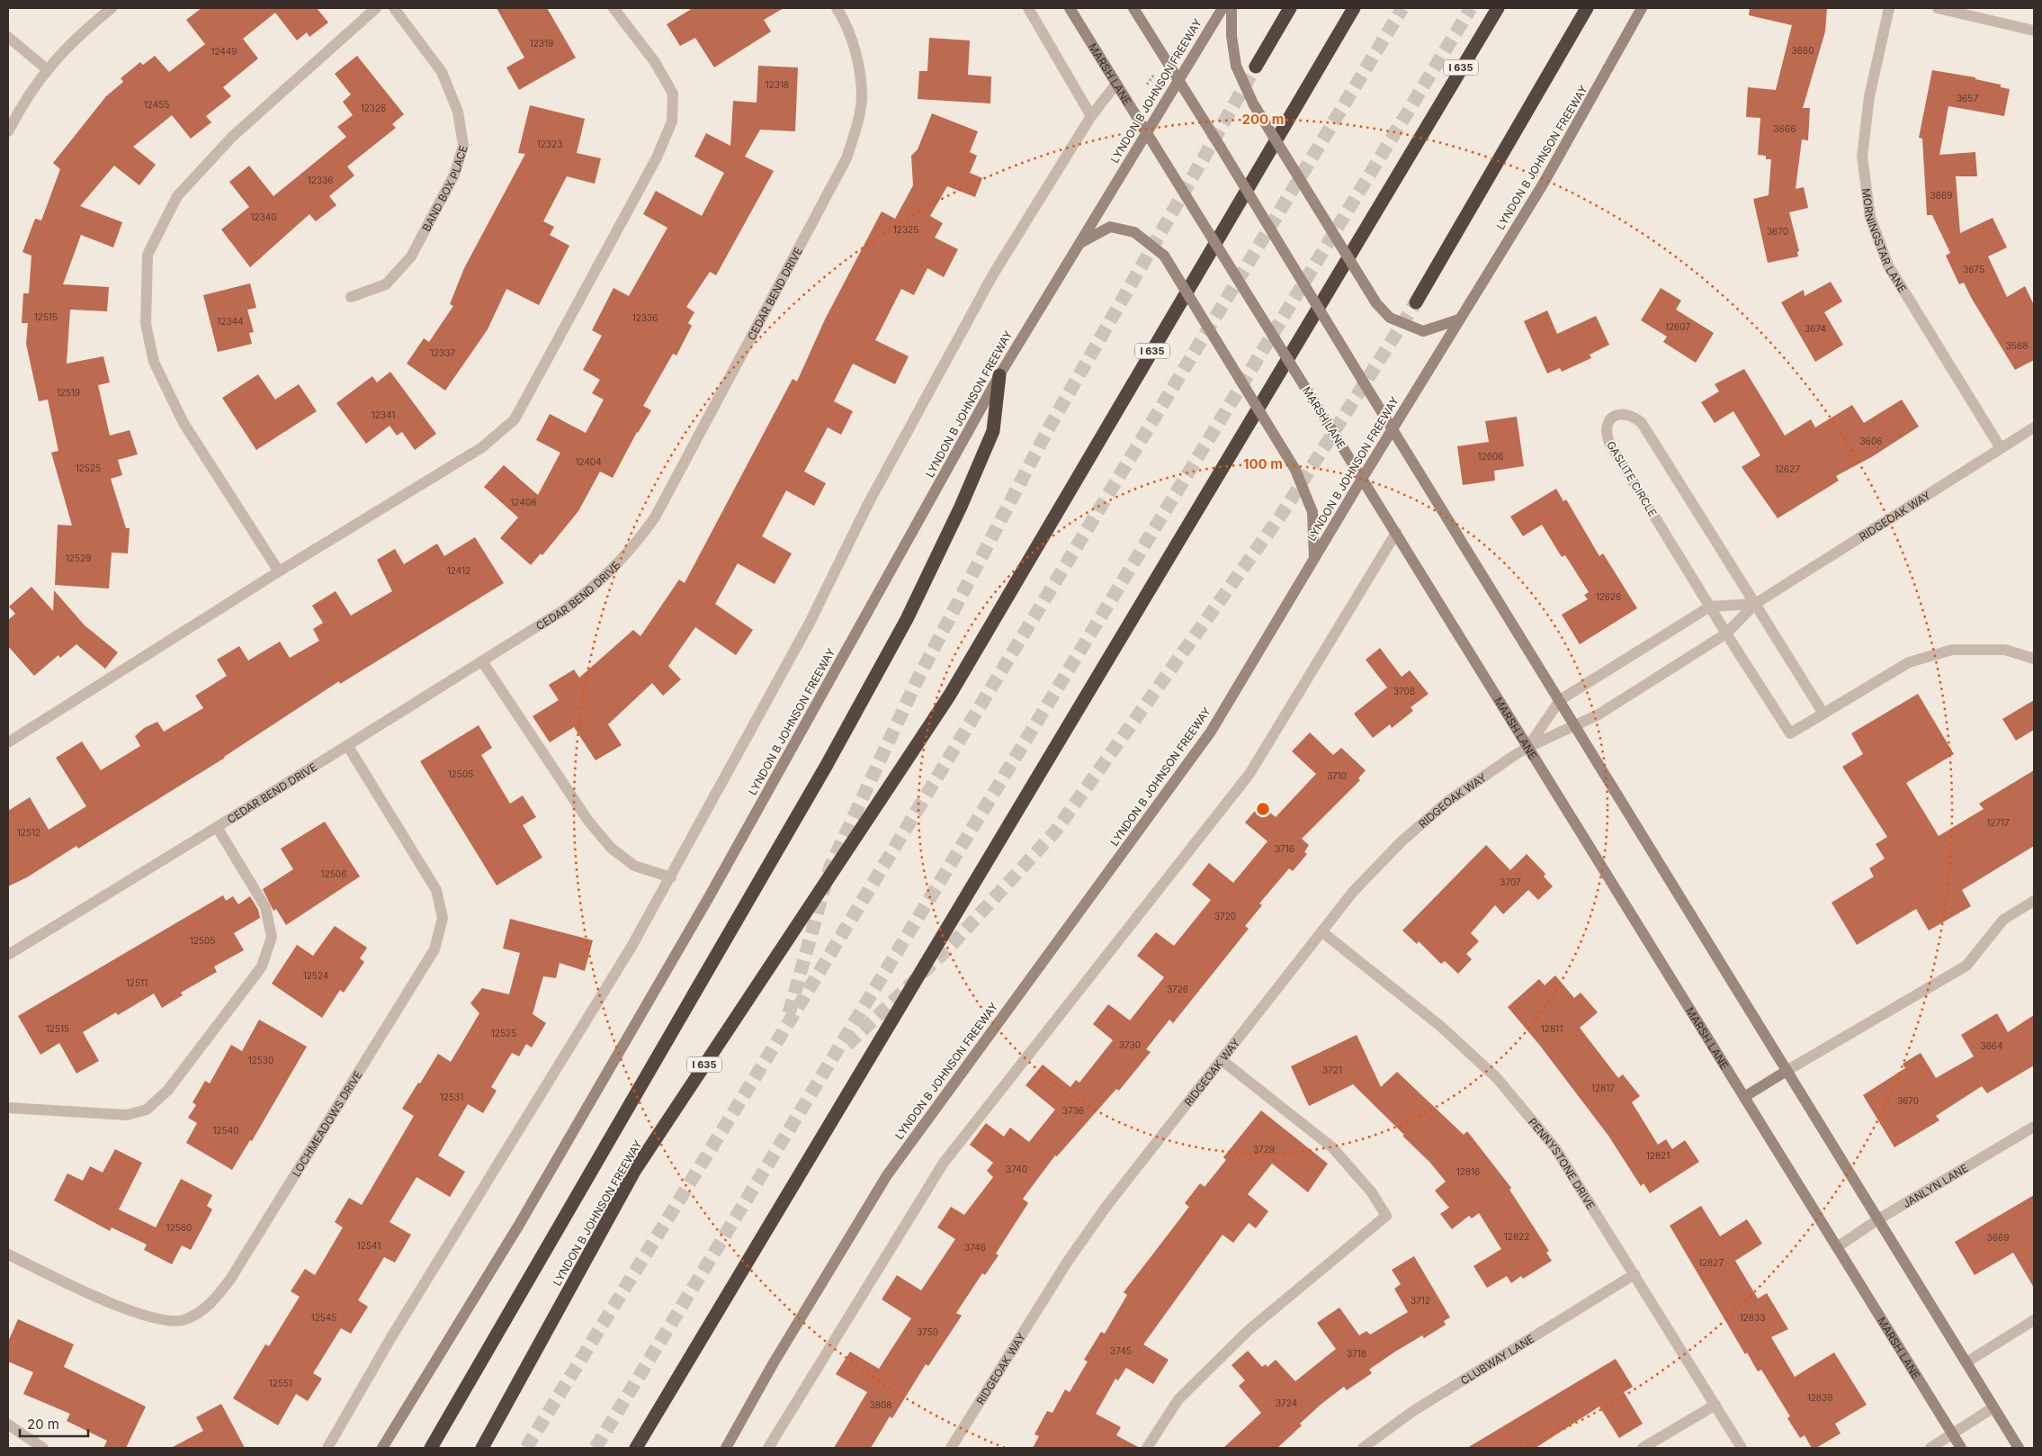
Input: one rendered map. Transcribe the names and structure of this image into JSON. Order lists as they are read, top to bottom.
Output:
{
  "streets": {
    "highway": ["I 635", "LYNDON B JOHNSON FREEWAY"],
    "main road": ["MARSH LANE"],
    "street": [
      "BAND BOX PLACE",
      "MORNINGSTAR LANE",
      "CEDAR BEND DRIVE",
      "GASLITE CIRCLE",
      "RIDGEOAK WAY",
      "LOCHMEADOWS DRIVE",
      "PENNYSTONE DRIVE",
      "JANLYN LANE",
      "CLUBWAY LANE"
    ]
  },
  "crossings": [
    ["MARSH LANE", "LYNDON B JOHNSON FREEWAY"],
    ["MARSH LANE", "RIDGEOAK WAY"],
    ["MARSH LANE", "JANLYN LANE"],
    ["MORNINGSTAR LANE", "RIDGEOAK WAY"],
    ["CEDAR BEND DRIVE", "LOCHMEADOWS DRIVE"],
    ["GASLITE CIRCLE", "RIDGEOAK WAY"],
    ["RIDGEOAK WAY", "PENNYSTONE DRIVE"],
    ["PENNYSTONE DRIVE", "CLUBWAY LANE"]
  ],
  "house_numbers": [
    "12319",
    "3660",
    "12449",
    "12318",
    "3657",
    "12455",
    "12326",
    "3666",
    "12323",
    "12336",
    "3669",
    "12340",
    "12325",
    "3670",
    "3675",
    "12515",
    "12336",
    "12344",
    "12607",
    "3674",
    "3568",
    "12337",
    "12519",
    "12341",
    "3606",
    "12606",
    "12404",
    "12525",
    "12627",
    "12408",
    "12529",
    "12412",
    "12626",
    "3706",
    "12505",
    "3710",
    "12717",
    "12512",
    "3716",
    "12506",
    "3707",
    "3720",
    "12505",
    "12524",
    "12511",
    "3726",
    "12515",
    "12811",
    "12525",
    "3730",
    "3664",
    "12530",
    "3721",
    "12817",
    "12531",
    "3670",
    "3736",
    "12540",
    "3729",
    "12821",
    "3740",
    "12816",
    "12560",
    "12822",
    "3669",
    "12541",
    "3746",
    "12827",
    "3712",
    "12545",
    "12833",
    "3750",
    "3745",
    "3718",
    "12551",
    "12839",
    "3724",
    "3808"
  ],
  "scale_bar": "20 m",
  "rings": ["200 m", "100 m"]
}
